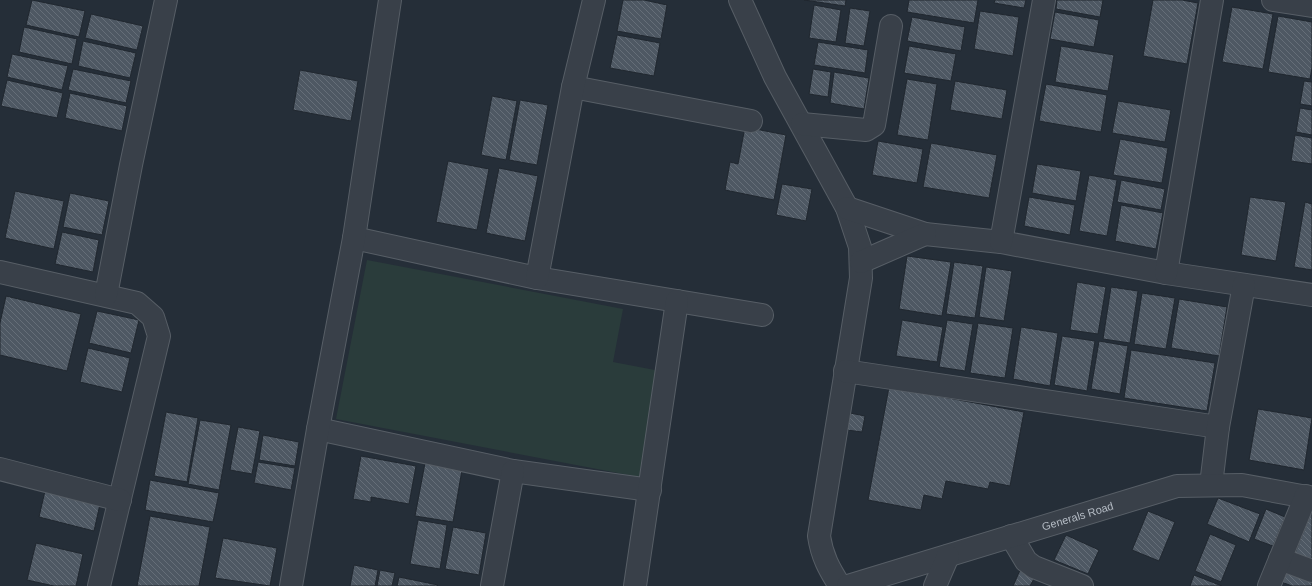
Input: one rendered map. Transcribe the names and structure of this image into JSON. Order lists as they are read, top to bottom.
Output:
{
  "streets": {
    "street": ["Generals Road"]
  }
}
